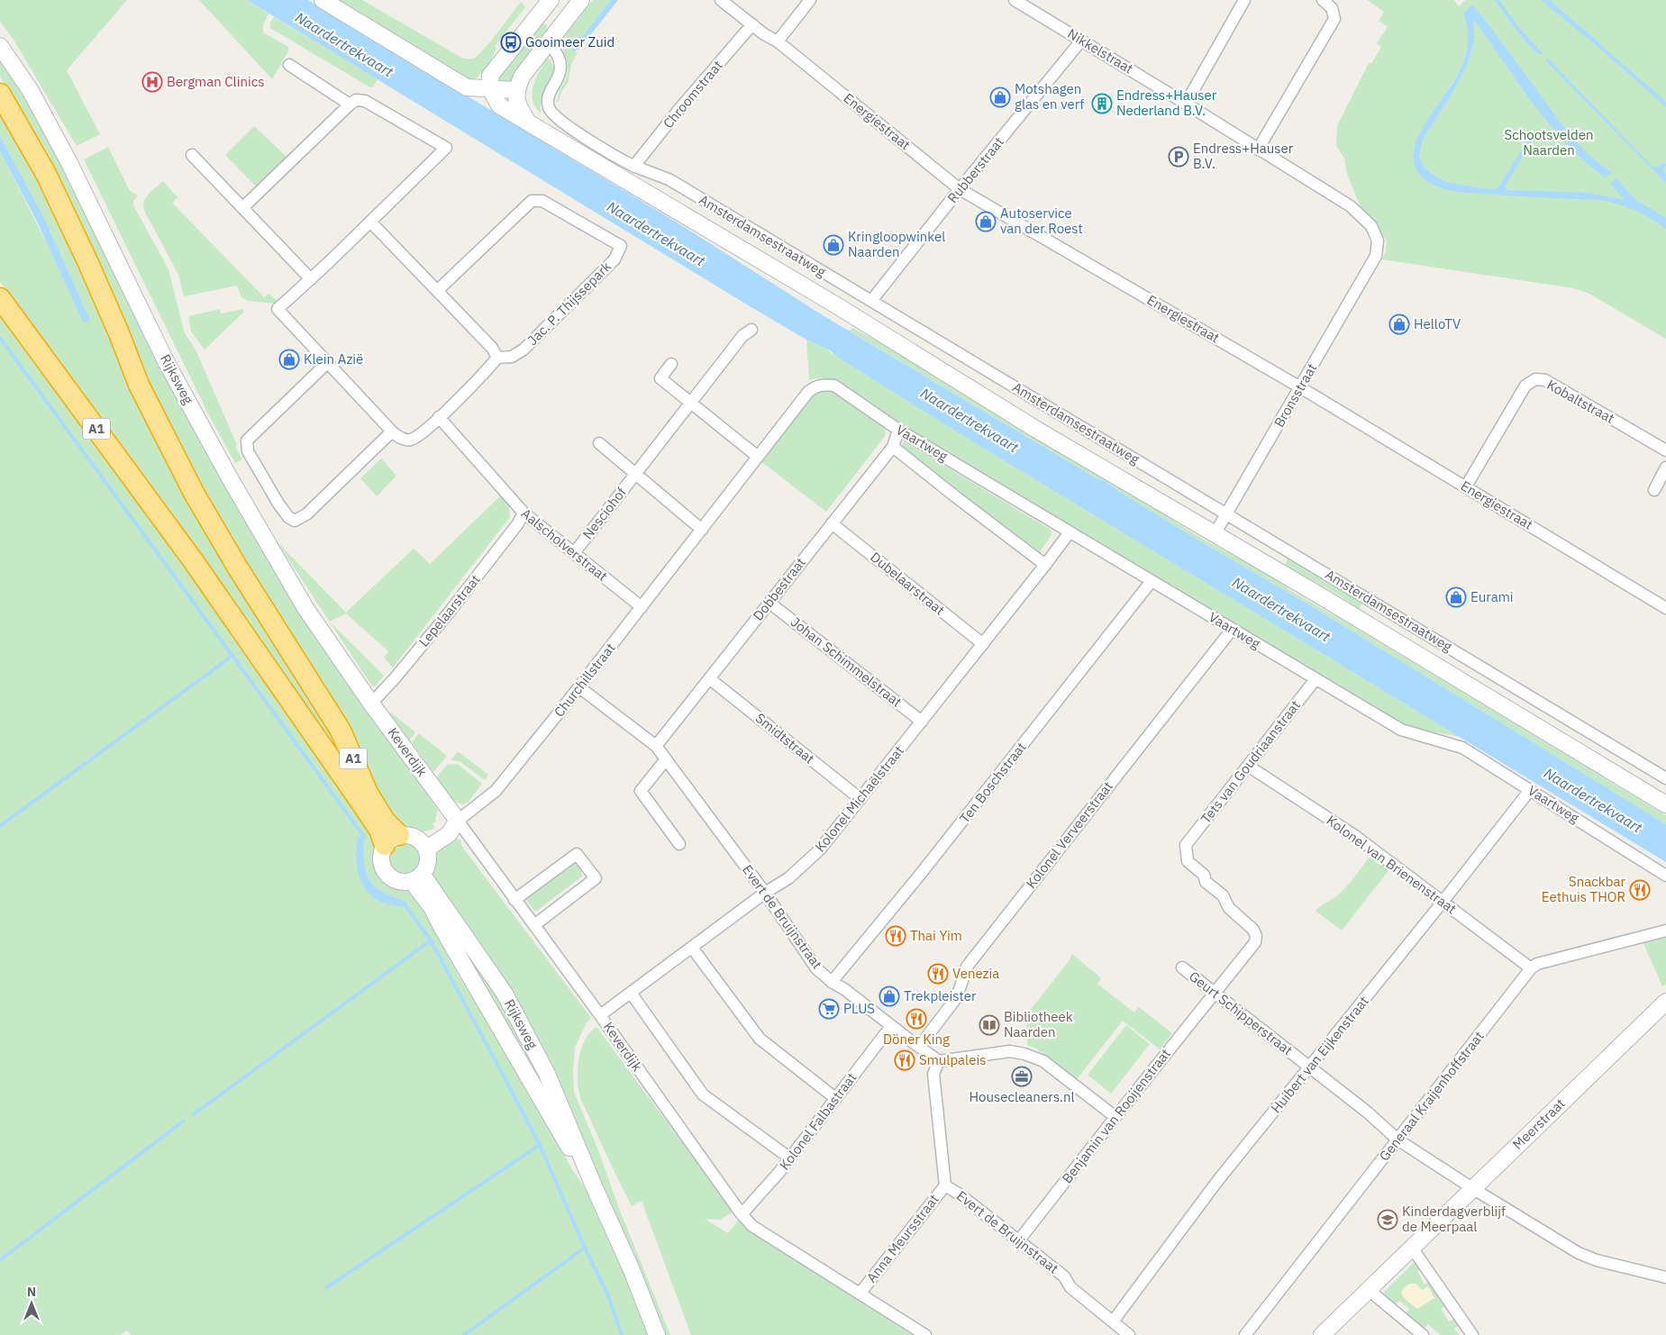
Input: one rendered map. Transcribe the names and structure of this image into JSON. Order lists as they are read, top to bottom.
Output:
{
  "streets": {
    "highway": ["A1"],
    "street": [
      "Nikkelstraat",
      "Chroomstraat",
      "Energiestraat",
      "Rubberstraat",
      "Amsterdamsestraatweg",
      "Jac. P. Thijssepark",
      "Rijksweg",
      "Bronsstraat",
      "Kobaltstraat",
      "Vaartweg",
      "Nesciohof",
      "Aalscholverstraat",
      "Dubelaarstraat",
      "Dobbestraat",
      "Lepelaarstraat",
      "Johan Schimmelstraat",
      "Churchillstraat",
      "Smidtstraat",
      "Keverdijk",
      "Tets van Goudriaanstraat",
      "Ten Boschstraat",
      "Kolonel Michaëlstraat",
      "Kolonel Verveerstraat",
      "Kolonel van Brienenstraat",
      "Evert de Bruijnstraat",
      "Geurt Schipperstraat",
      "Huibert van Eijkenstraat",
      "Generaal Kraijenhoffstraat",
      "Benjamin van Rooijenstraat",
      "Kolonel Falbastraat",
      "Meerstraat",
      "Anna Meursstraat"
    ]
  },
  "crossings": [
    ["Nikkelstraat", "Rubberstraat"],
    ["Nikkelstraat", "Bronsstraat"],
    ["Chroomstraat", "Energiestraat"],
    ["Chroomstraat", "Amsterdamsestraatweg"],
    ["Energiestraat", "Rubberstraat"],
    ["Energiestraat", "Bronsstraat"],
    ["Energiestraat", "Kobaltstraat"],
    ["Rubberstraat", "Amsterdamsestraatweg"],
    ["Amsterdamsestraatweg", "Bronsstraat"],
    ["Rijksweg", "A1"],
    ["Rijksweg", "Lepelaarstraat"],
    ["Rijksweg", "Churchillstraat"],
    ["Rijksweg", "Keverdijk"],
    ["A1", "Churchillstraat"],
    ["Vaartweg", "Dobbestraat"],
    ["Vaartweg", "Churchillstraat"],
    ["Vaartweg", "Tets van Goudriaanstraat"],
    ["Vaartweg", "Ten Boschstraat"],
    ["Vaartweg", "Kolonel Michaëlstraat"],
    ["Vaartweg", "Kolonel Verveerstraat"],
    ["Vaartweg", "Huibert van Eijkenstraat"],
    ["Nesciohof", "Aalscholverstraat"],
    ["Aalscholverstraat", "Lepelaarstraat"],
    ["Aalscholverstraat", "Churchillstraat"],
    ["Dubelaarstraat", "Dobbestraat"],
    ["Dubelaarstraat", "Kolonel Michaëlstraat"],
    ["Dobbestraat", "Johan Schimmelstraat"],
    ["Dobbestraat", "Smidtstraat"],
    ["Dobbestraat", "Evert de Bruijnstraat"],
    ["Lepelaarstraat", "Keverdijk"],
    ["Johan Schimmelstraat", "Kolonel Michaëlstraat"],
    ["Churchillstraat", "Keverdijk"],
    ["Churchillstraat", "Evert de Bruijnstraat"],
    ["Smidtstraat", "Kolonel Michaëlstraat"],
    ["Keverdijk", "Kolonel Michaëlstraat"],
    ["Keverdijk", "Kolonel Falbastraat"],
    ["Keverdijk", "Anna Meursstraat"],
    ["Tets van Goudriaanstraat", "Kolonel van Brienenstraat"],
    ["Tets van Goudriaanstraat", "Benjamin van Rooijenstraat"],
    ["Ten Boschstraat", "Evert de Bruijnstraat"],
    ["Kolonel Michaëlstraat", "Evert de Bruijnstraat"],
    ["Kolonel Verveerstraat", "Evert de Bruijnstraat"],
    ["Kolonel van Brienenstraat", "Huibert van Eijkenstraat"],
    ["Kolonel van Brienenstraat", "Generaal Kraijenhoffstraat"],
    ["Evert de Bruijnstraat", "Huibert van Eijkenstraat"],
    ["Evert de Bruijnstraat", "Benjamin van Rooijenstraat"],
    ["Evert de Bruijnstraat", "Kolonel Falbastraat"],
    ["Evert de Bruijnstraat", "Anna Meursstraat"],
    ["Geurt Schipperstraat", "Huibert van Eijkenstraat"],
    ["Geurt Schipperstraat", "Generaal Kraijenhoffstraat"],
    ["Geurt Schipperstraat", "Benjamin van Rooijenstraat"],
    ["Geurt Schipperstraat", "Meerstraat"]
  ],
  "water": ["Naardertrekvaart"],
  "parks": ["Schootsvelden Naarden"],
  "places": {
    "bus stop": ["Gooimeer Zuid"],
    "hospital": ["Bergman Clinics"],
    "shop": [
      "Motshagen glas en verf",
      "Autoservice van der Roest",
      "Kringloopwinkel Naarden",
      "HelloTV",
      "Klein Azië",
      "Eurami",
      "Trekpleister"
    ],
    "building": ["Endress+Hauser Nederland B.V."],
    "parking": ["Endress+Hauser B.V."],
    "restaurant": [
      "Snackbar Eethuis THOR",
      "Thai Yim",
      "Venezia",
      "Döner King",
      "Smulpaleis"
    ],
    "supermarket": ["PLUS"],
    "library": ["Bibliotheek Naarden"],
    "office": ["Housecleaners.nl"],
    "school or university": ["Kinderdagverblijf de Meerpaal"]
  },
  "north": "top"
}
